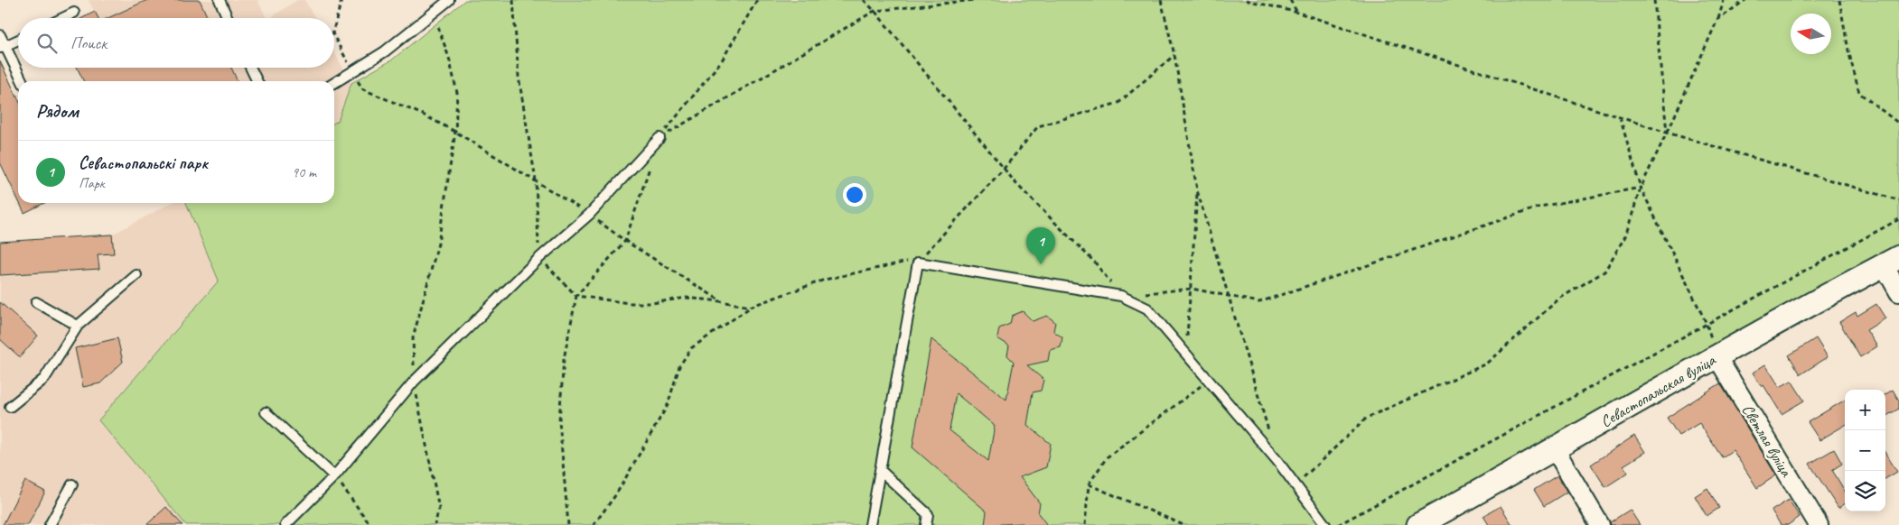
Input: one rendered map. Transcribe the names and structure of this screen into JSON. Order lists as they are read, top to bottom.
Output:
{
  "streets": {
    "street": ["Севастопальская вуліца", "Светлая вуліца"]
  },
  "crossings": [
    ["Севастопальская вуліца", "Светлая вуліца"]
  ],
  "north": "left",
  "page": {
    "search": "Поиск",
    "heading": "Рядом",
    "list": [
      {
        "mark": "1",
        "name": "Севастопальскі парк",
        "note": "Парк",
        "value": "90 m"
      }
    ],
    "pins": "1",
    "map_buttons": ["+", "−"]
  }
}
